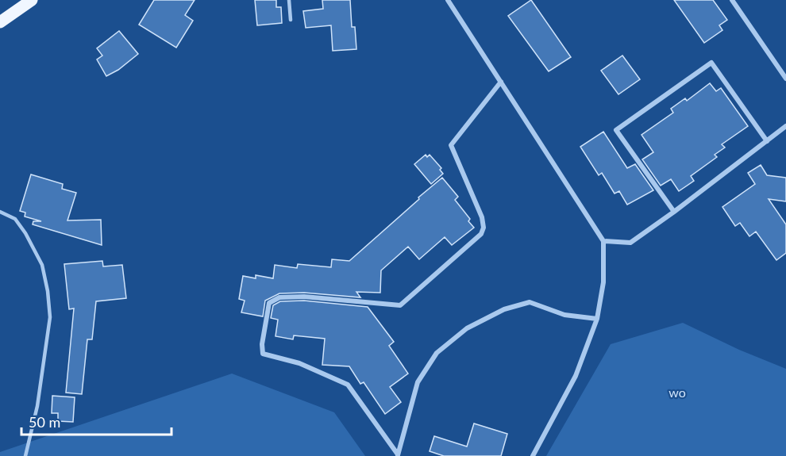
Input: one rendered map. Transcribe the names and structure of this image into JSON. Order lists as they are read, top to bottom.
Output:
{
  "parks": ["wo"],
  "scale_bar": "50 m"
}
